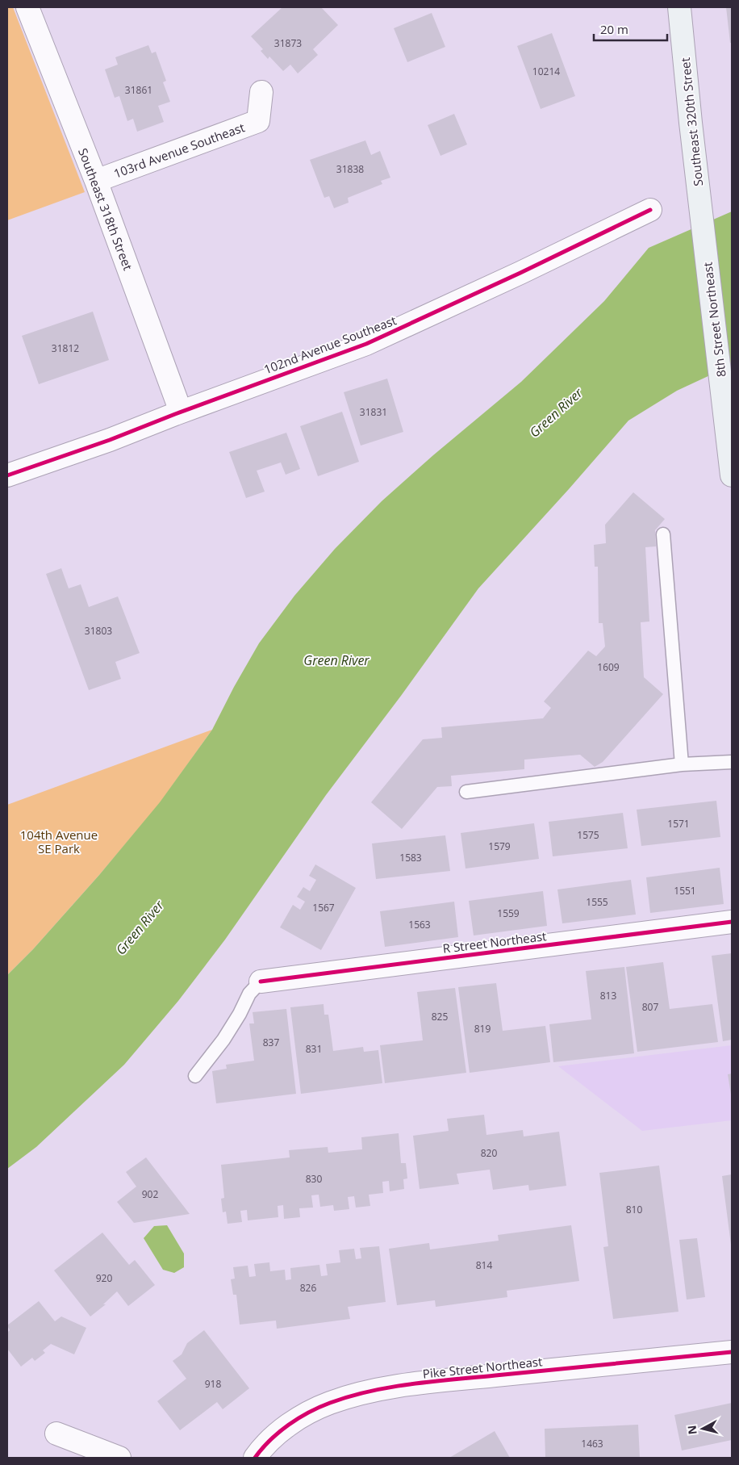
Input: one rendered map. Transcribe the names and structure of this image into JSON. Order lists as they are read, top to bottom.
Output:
{
  "streets": {
    "main road": ["Southeast 320th Street", "8th Street Northeast"],
    "street": [
      "103rd Avenue Southeast",
      "Southeast 318th Street",
      "102nd Avenue Southeast",
      "R Street Northeast",
      "Pike Street Northeast"
    ]
  },
  "crossings": [
    ["Southeast 320th Street", "8th Street Northeast"],
    ["103rd Avenue Southeast", "Southeast 318th Street"],
    ["Southeast 318th Street", "102nd Avenue Southeast"]
  ],
  "water": ["Green River"],
  "parks": ["104th Avenue SE Park"],
  "house_numbers": [
    "31873",
    "10214",
    "31861",
    "31838",
    "31812",
    "31831",
    "31803",
    "1609",
    "1571",
    "1575",
    "1579",
    "1583",
    "1551",
    "1555",
    "1567",
    "1559",
    "1563",
    "813",
    "807",
    "825",
    "819",
    "837",
    "831",
    "820",
    "830",
    "902",
    "810",
    "814",
    "920",
    "826",
    "918",
    "1463"
  ],
  "scale_bar": "20 m",
  "north": "left"
}
